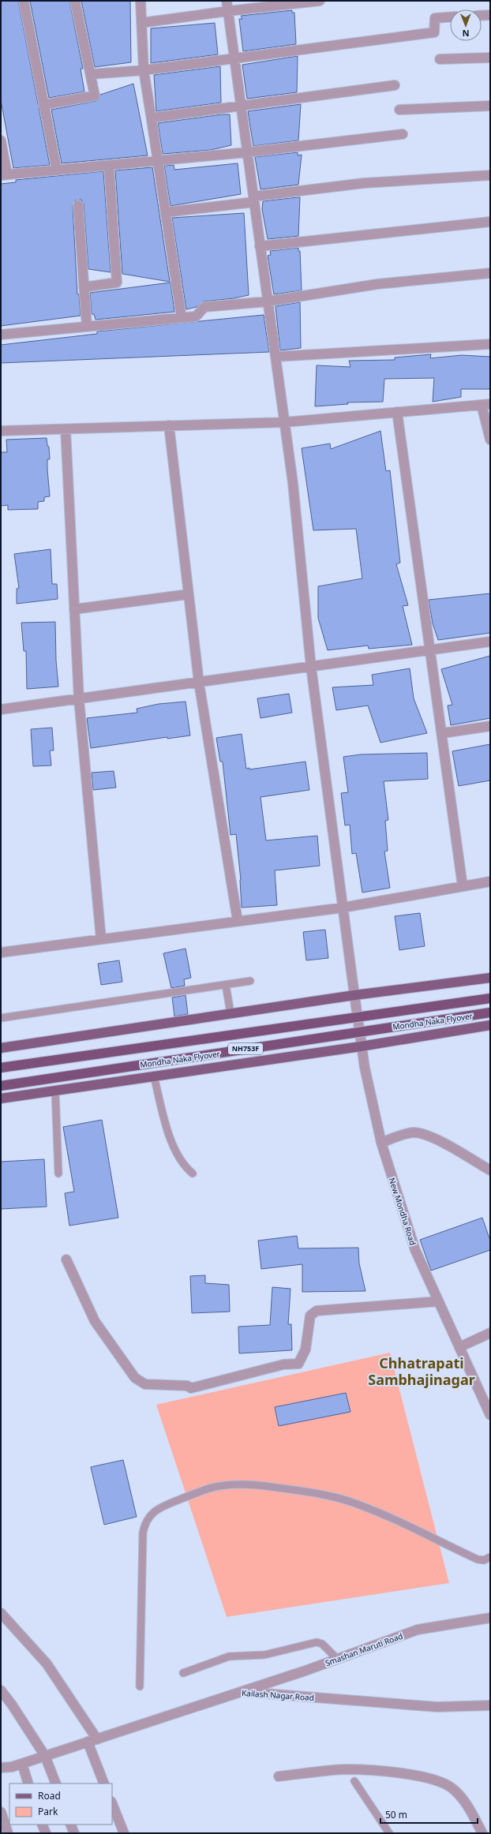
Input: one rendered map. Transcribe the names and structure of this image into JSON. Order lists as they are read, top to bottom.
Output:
{
  "streets": {
    "highway": ["Mondha Naka Flyover", "NH753F"],
    "street": ["New Mondha Road", "Smashan Maruti Road", "Kailash Nagar Road"]
  },
  "crossings": [
    ["Smashan Maruti Road", "Kailash Nagar Road"]
  ],
  "districts": ["Chhatrapati Sambhajinagar"],
  "legend": ["Road", "Park"],
  "scale_bar": "50 m",
  "north": "bottom"
}
